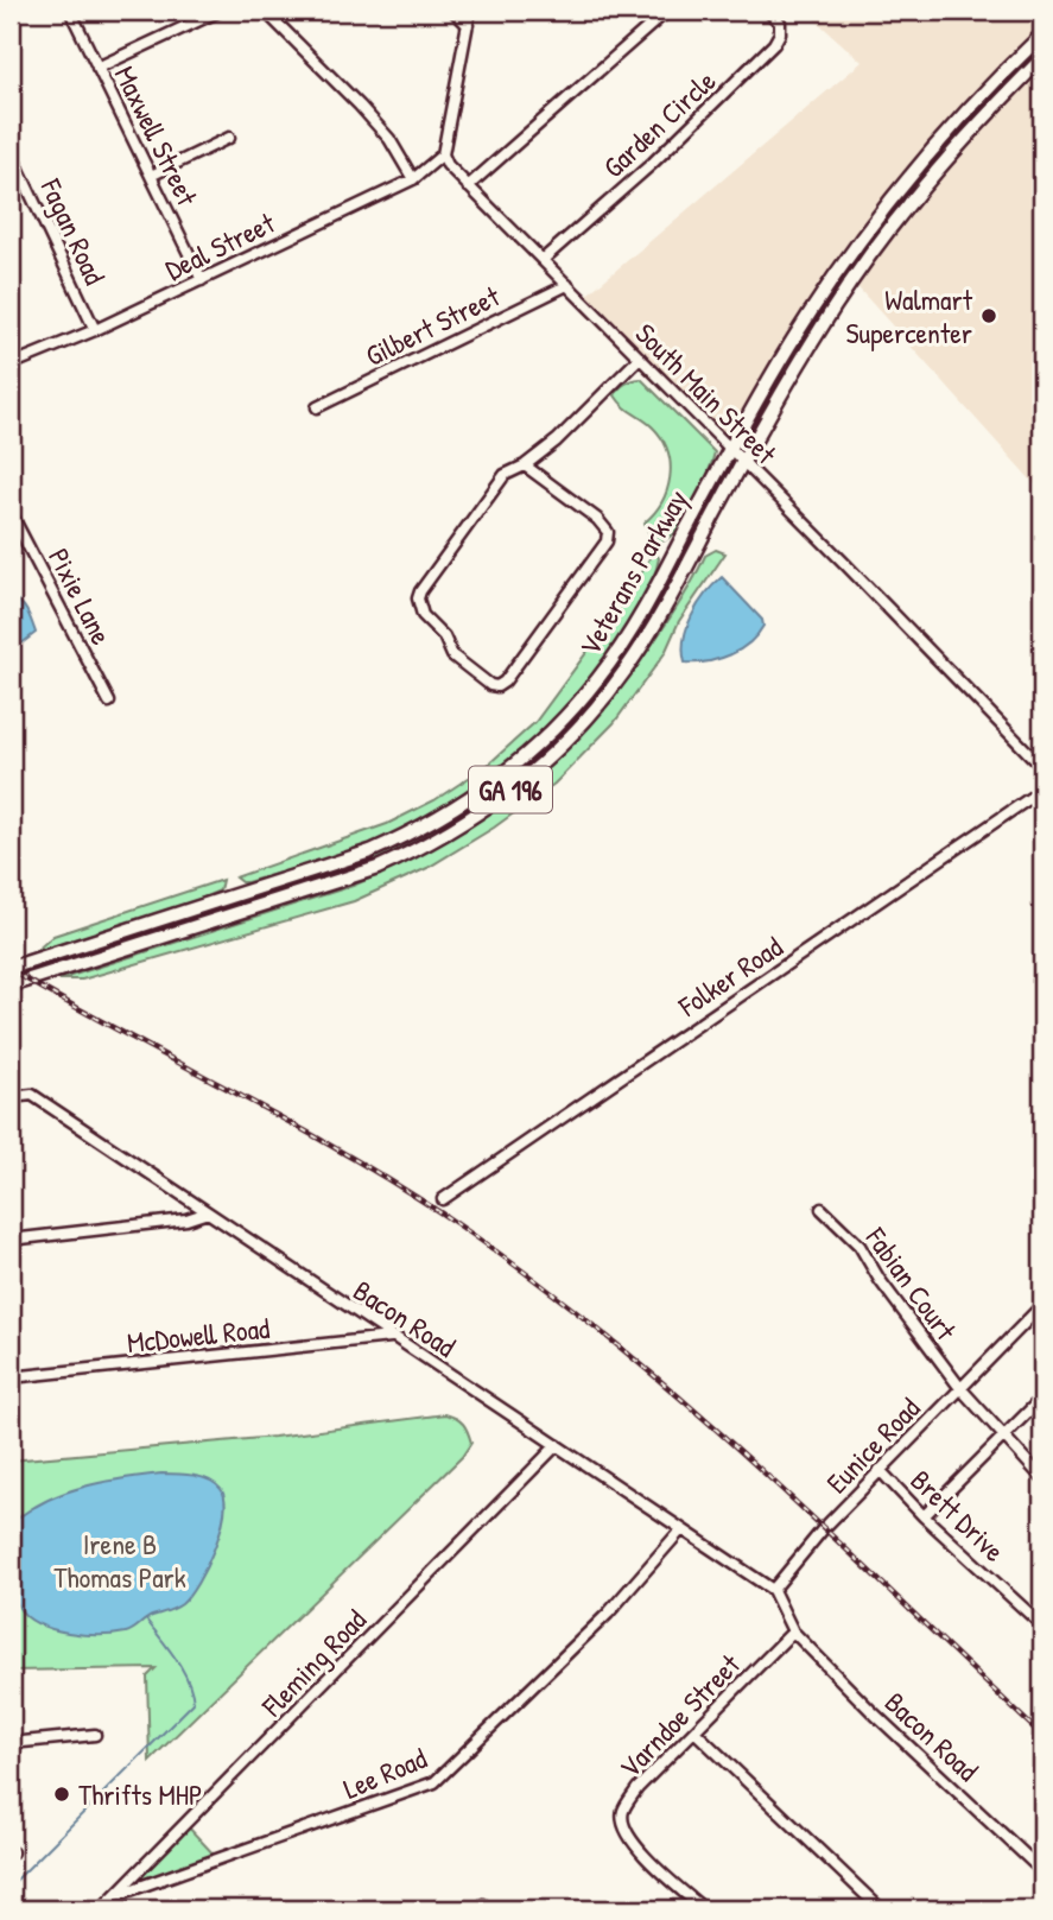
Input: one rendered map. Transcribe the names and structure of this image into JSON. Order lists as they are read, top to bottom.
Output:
{
  "streets": {
    "main road": ["Veterans Parkway", "GA 196"],
    "street": [
      "Garden Circle",
      "Maxwell Street",
      "Fagan Road",
      "Deal Street",
      "Gilbert Street",
      "South Main Street",
      "Pixie Lane",
      "Folker Road",
      "Fabian Court",
      "Bacon Road",
      "McDowell Road",
      "Eunice Road",
      "Brett Drive",
      "Fleming Road",
      "Varndoe Street",
      "Lee Road"
    ]
  },
  "crossings": [
    ["Garden Circle", "South Main Street"],
    ["Maxwell Street", "Deal Street"],
    ["Fagan Road", "Deal Street"],
    ["Deal Street", "South Main Street"],
    ["Gilbert Street", "South Main Street"],
    ["South Main Street", "Veterans Parkway"],
    ["Fabian Court", "Eunice Road"],
    ["Bacon Road", "McDowell Road"],
    ["Bacon Road", "Eunice Road"],
    ["Bacon Road", "Fleming Road"],
    ["Bacon Road", "Varndoe Street"],
    ["Bacon Road", "Lee Road"],
    ["Eunice Road", "Brett Drive"],
    ["Fleming Road", "Lee Road"]
  ],
  "parks": ["Irene B Thomas Park"],
  "places": ["Walmart Supercenter", "Thrifts MHP"]
}
